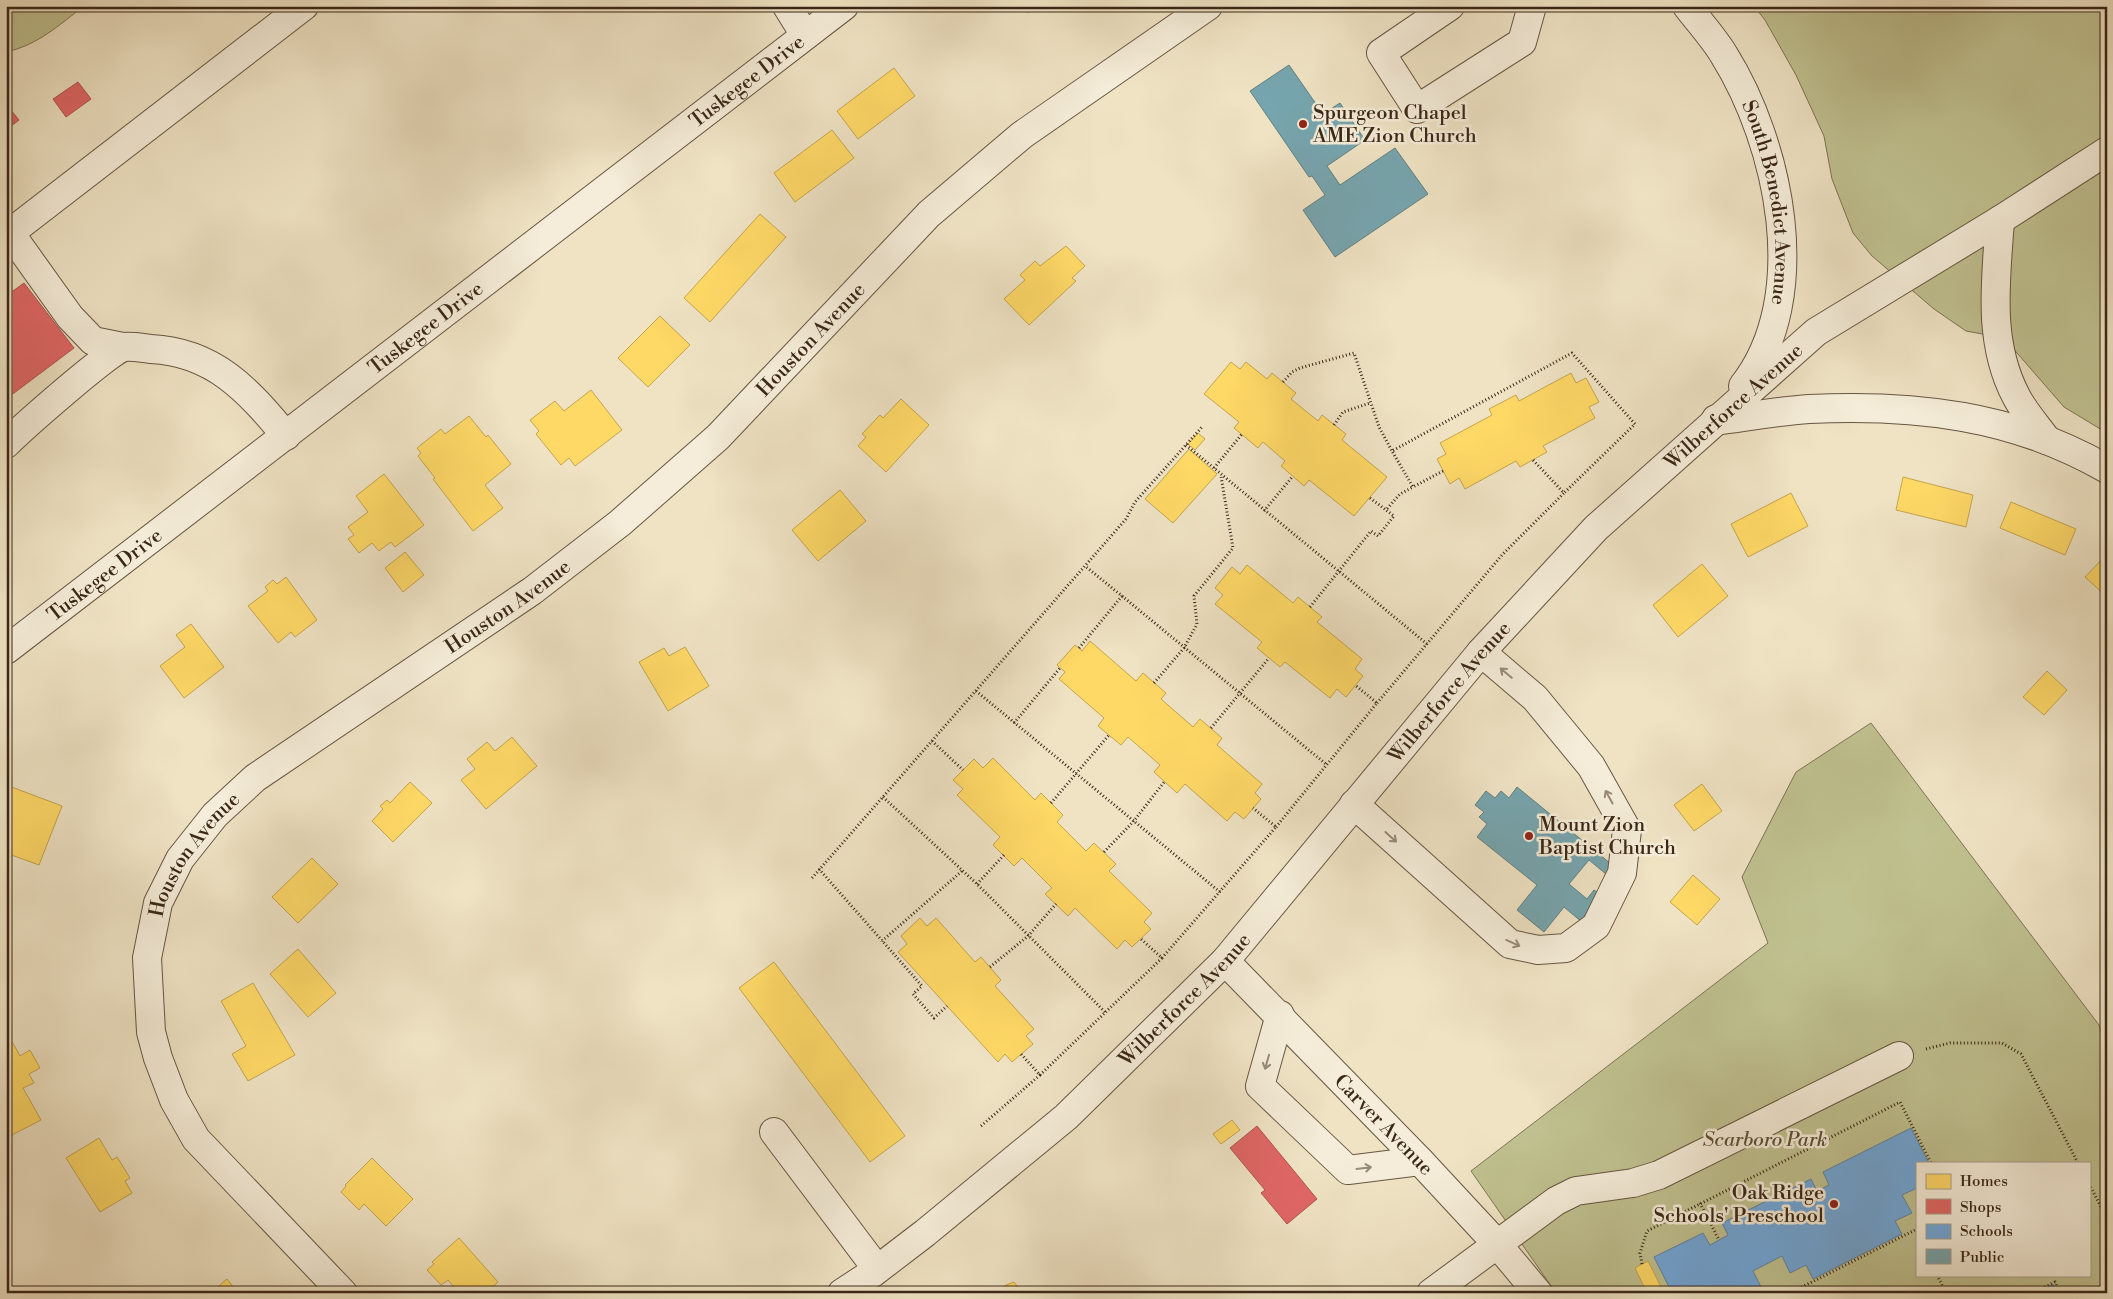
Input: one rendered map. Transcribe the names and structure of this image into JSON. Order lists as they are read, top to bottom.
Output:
{
  "streets": {
    "street": [
      "Tuskegee Drive",
      "South Benedict Avenue",
      "Houston Avenue",
      "Wilberforce Avenue",
      "Carver Avenue"
    ]
  },
  "crossings": [
    ["South Benedict Avenue", "Wilberforce Avenue"],
    ["Wilberforce Avenue", "Carver Avenue"]
  ],
  "parks": ["Scarboro Park"],
  "places": ["Spurgeon Chapel AME Zion Church", "Mount Zion Baptist Church", "Oak Ridge Schools' Preschool"],
  "legend": [
    "Homes",
    "Shops",
    "Schools",
    "Public"
  ]
}
